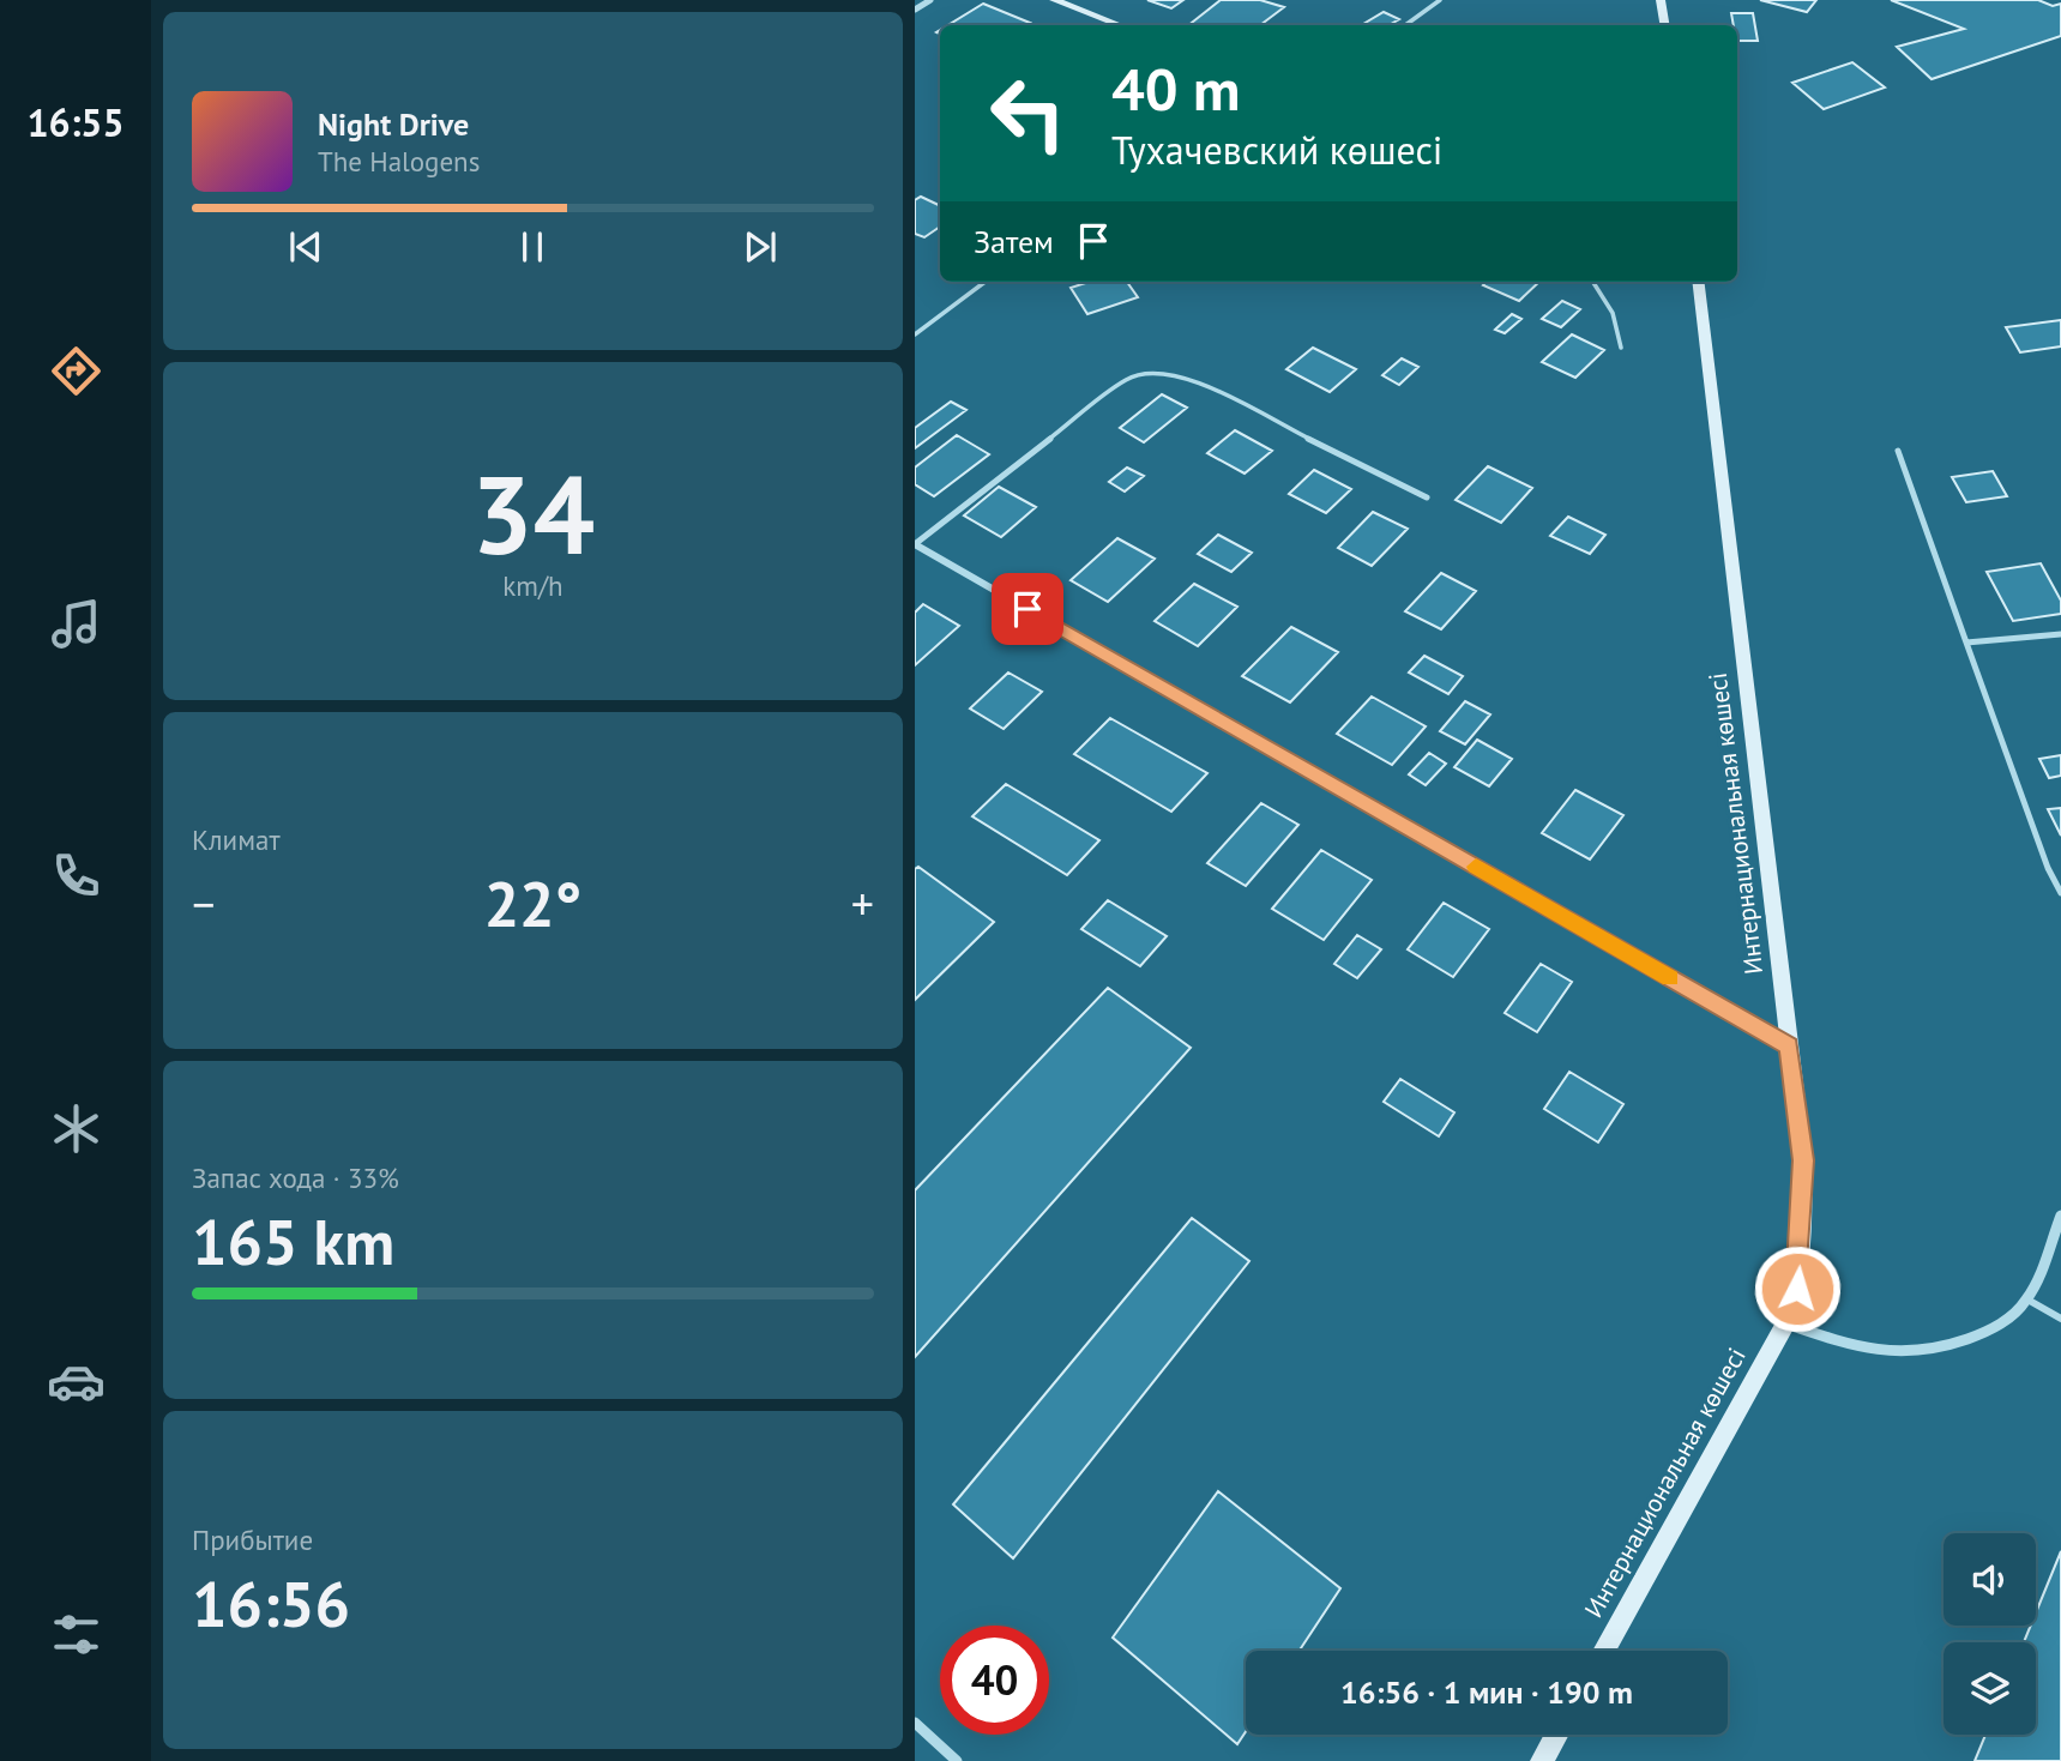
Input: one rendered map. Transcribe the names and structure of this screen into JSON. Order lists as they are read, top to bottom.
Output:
{
  "streets": {
    "street": ["Интернациональная көшесі"]
  },
  "page": {
    "tabs": "16:55",
    "turn": ["40 m", "Тухачевский көшесі"],
    "song": ["Night Drive", "The Halogens"],
    "then": "Затем",
    "tile": [
      ["34", "km/h"],
      "Климат",
      ["Запас хода · 33%", "165 km"],
      ["Прибытие", "16:56"]
    ],
    "heat": ["−", "22°", "+"],
    "limit": "40",
    "trip": "16:56 · 1 мин · 190 m"
  }
}
